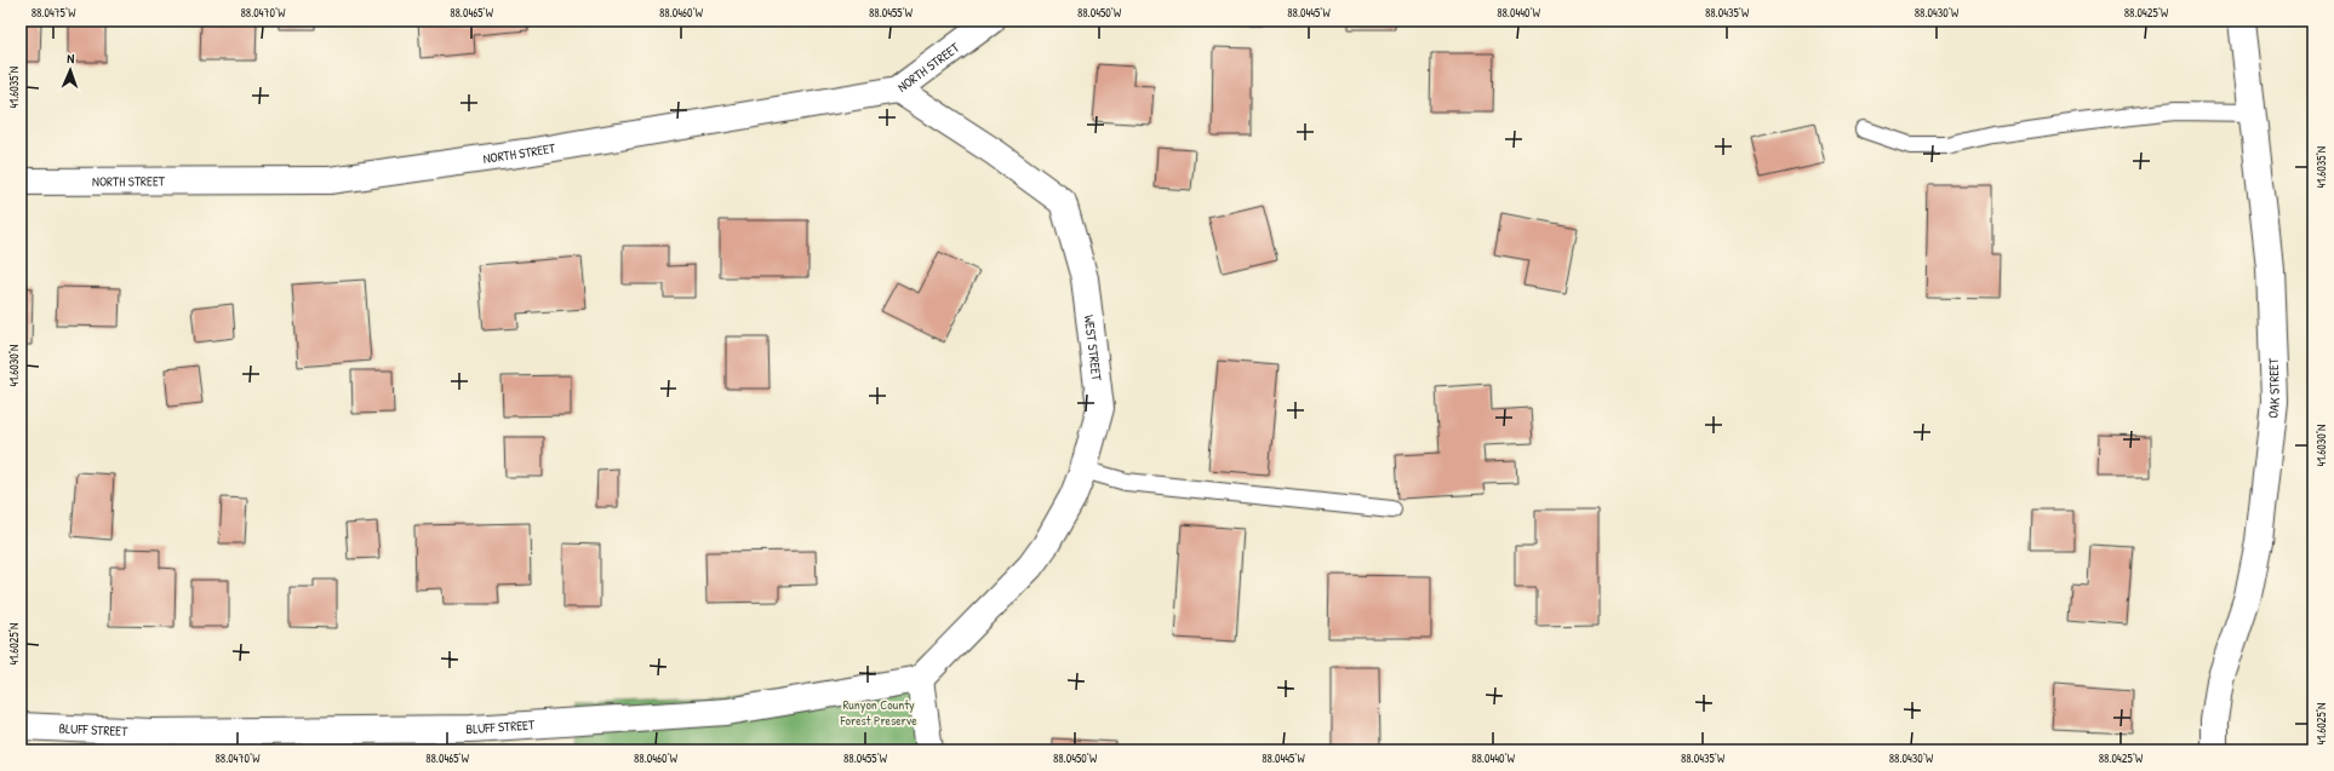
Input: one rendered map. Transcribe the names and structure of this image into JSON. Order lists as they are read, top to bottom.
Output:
{
  "streets": {
    "street": [
      "NORTH STREET",
      "WEST STREET",
      "OAK STREET",
      "BLUFF STREET"
    ]
  },
  "crossings": [
    ["NORTH STREET", "WEST STREET"],
    ["WEST STREET", "BLUFF STREET"]
  ],
  "parks": ["Runyon County Forest Preserve"],
  "north": "top",
  "coordinates": [
    "88.0475°W",
    "88.0470°W",
    "88.0465°W",
    "88.0460°W",
    "88.0455°W",
    "88.0450°W",
    "88.0445°W",
    "88.0440°W",
    "88.0435°W",
    "88.0430°W",
    "88.0425°W",
    "41.6035°N",
    "41.6030°N",
    "41.6025°N"
  ]
}
